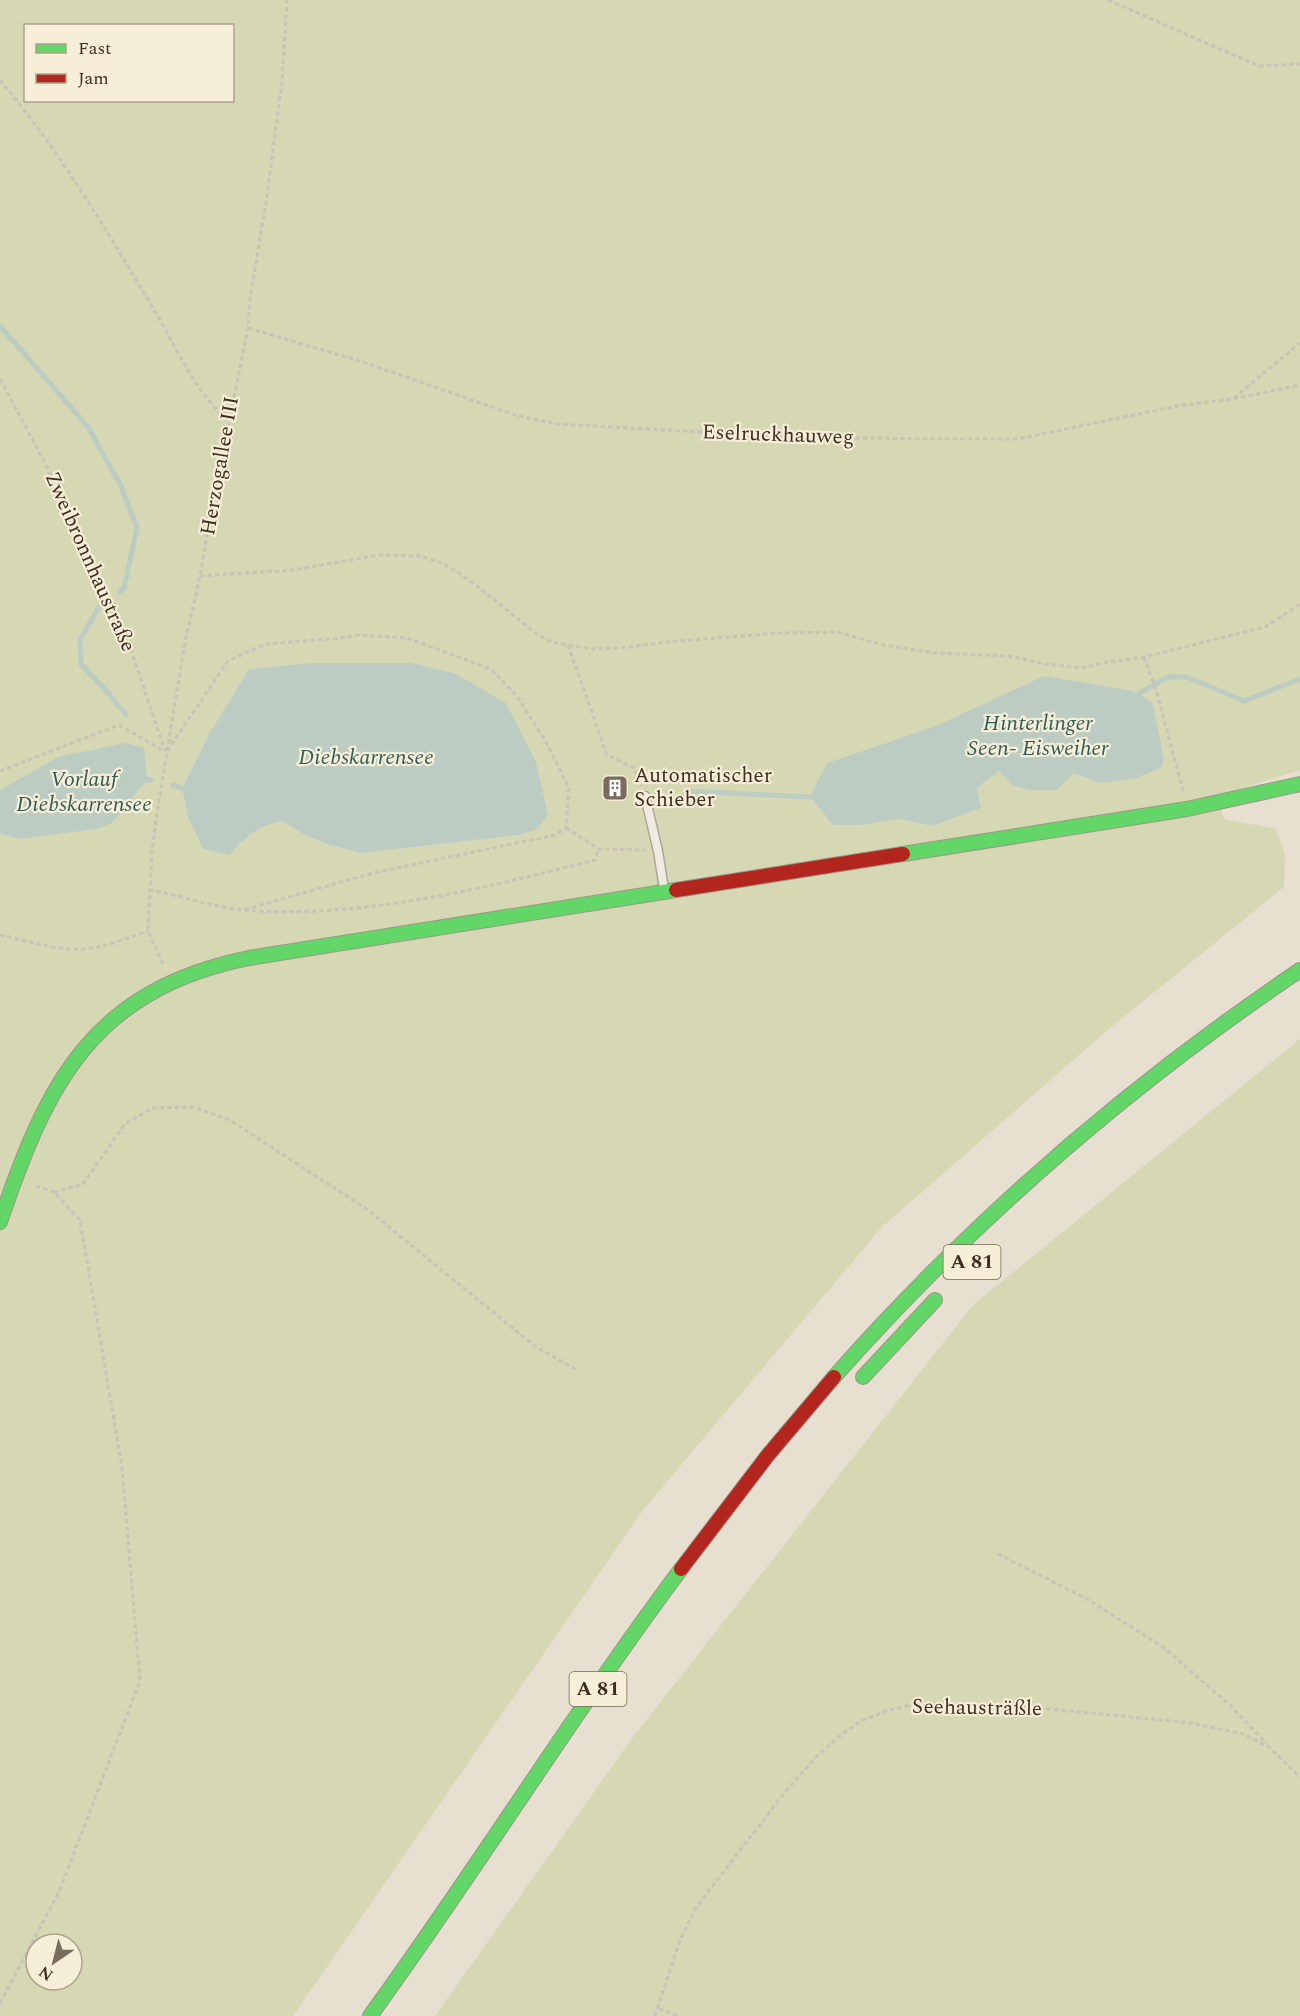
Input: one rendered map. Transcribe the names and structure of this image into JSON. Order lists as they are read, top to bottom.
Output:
{
  "streets": {
    "main road": ["A 81"],
    "path": [
      "Eselruckhauweg",
      "Herzogallee III",
      "Zweibronnhaustraße",
      "Seehausträßle"
    ]
  },
  "crossings": [
    ["Eselruckhauweg", "Herzogallee III"],
    ["Herzogallee III", "Zweibronnhaustraße"]
  ],
  "water": ["Hinterlinger Seen- Eisweiher", "Diebskarrensee", "Vorlauf Diebskarrensee"],
  "places": {
    "building": ["Automatischer Schieber"]
  },
  "legend": ["Fast", "Jam"],
  "north": "bottom left"
}
